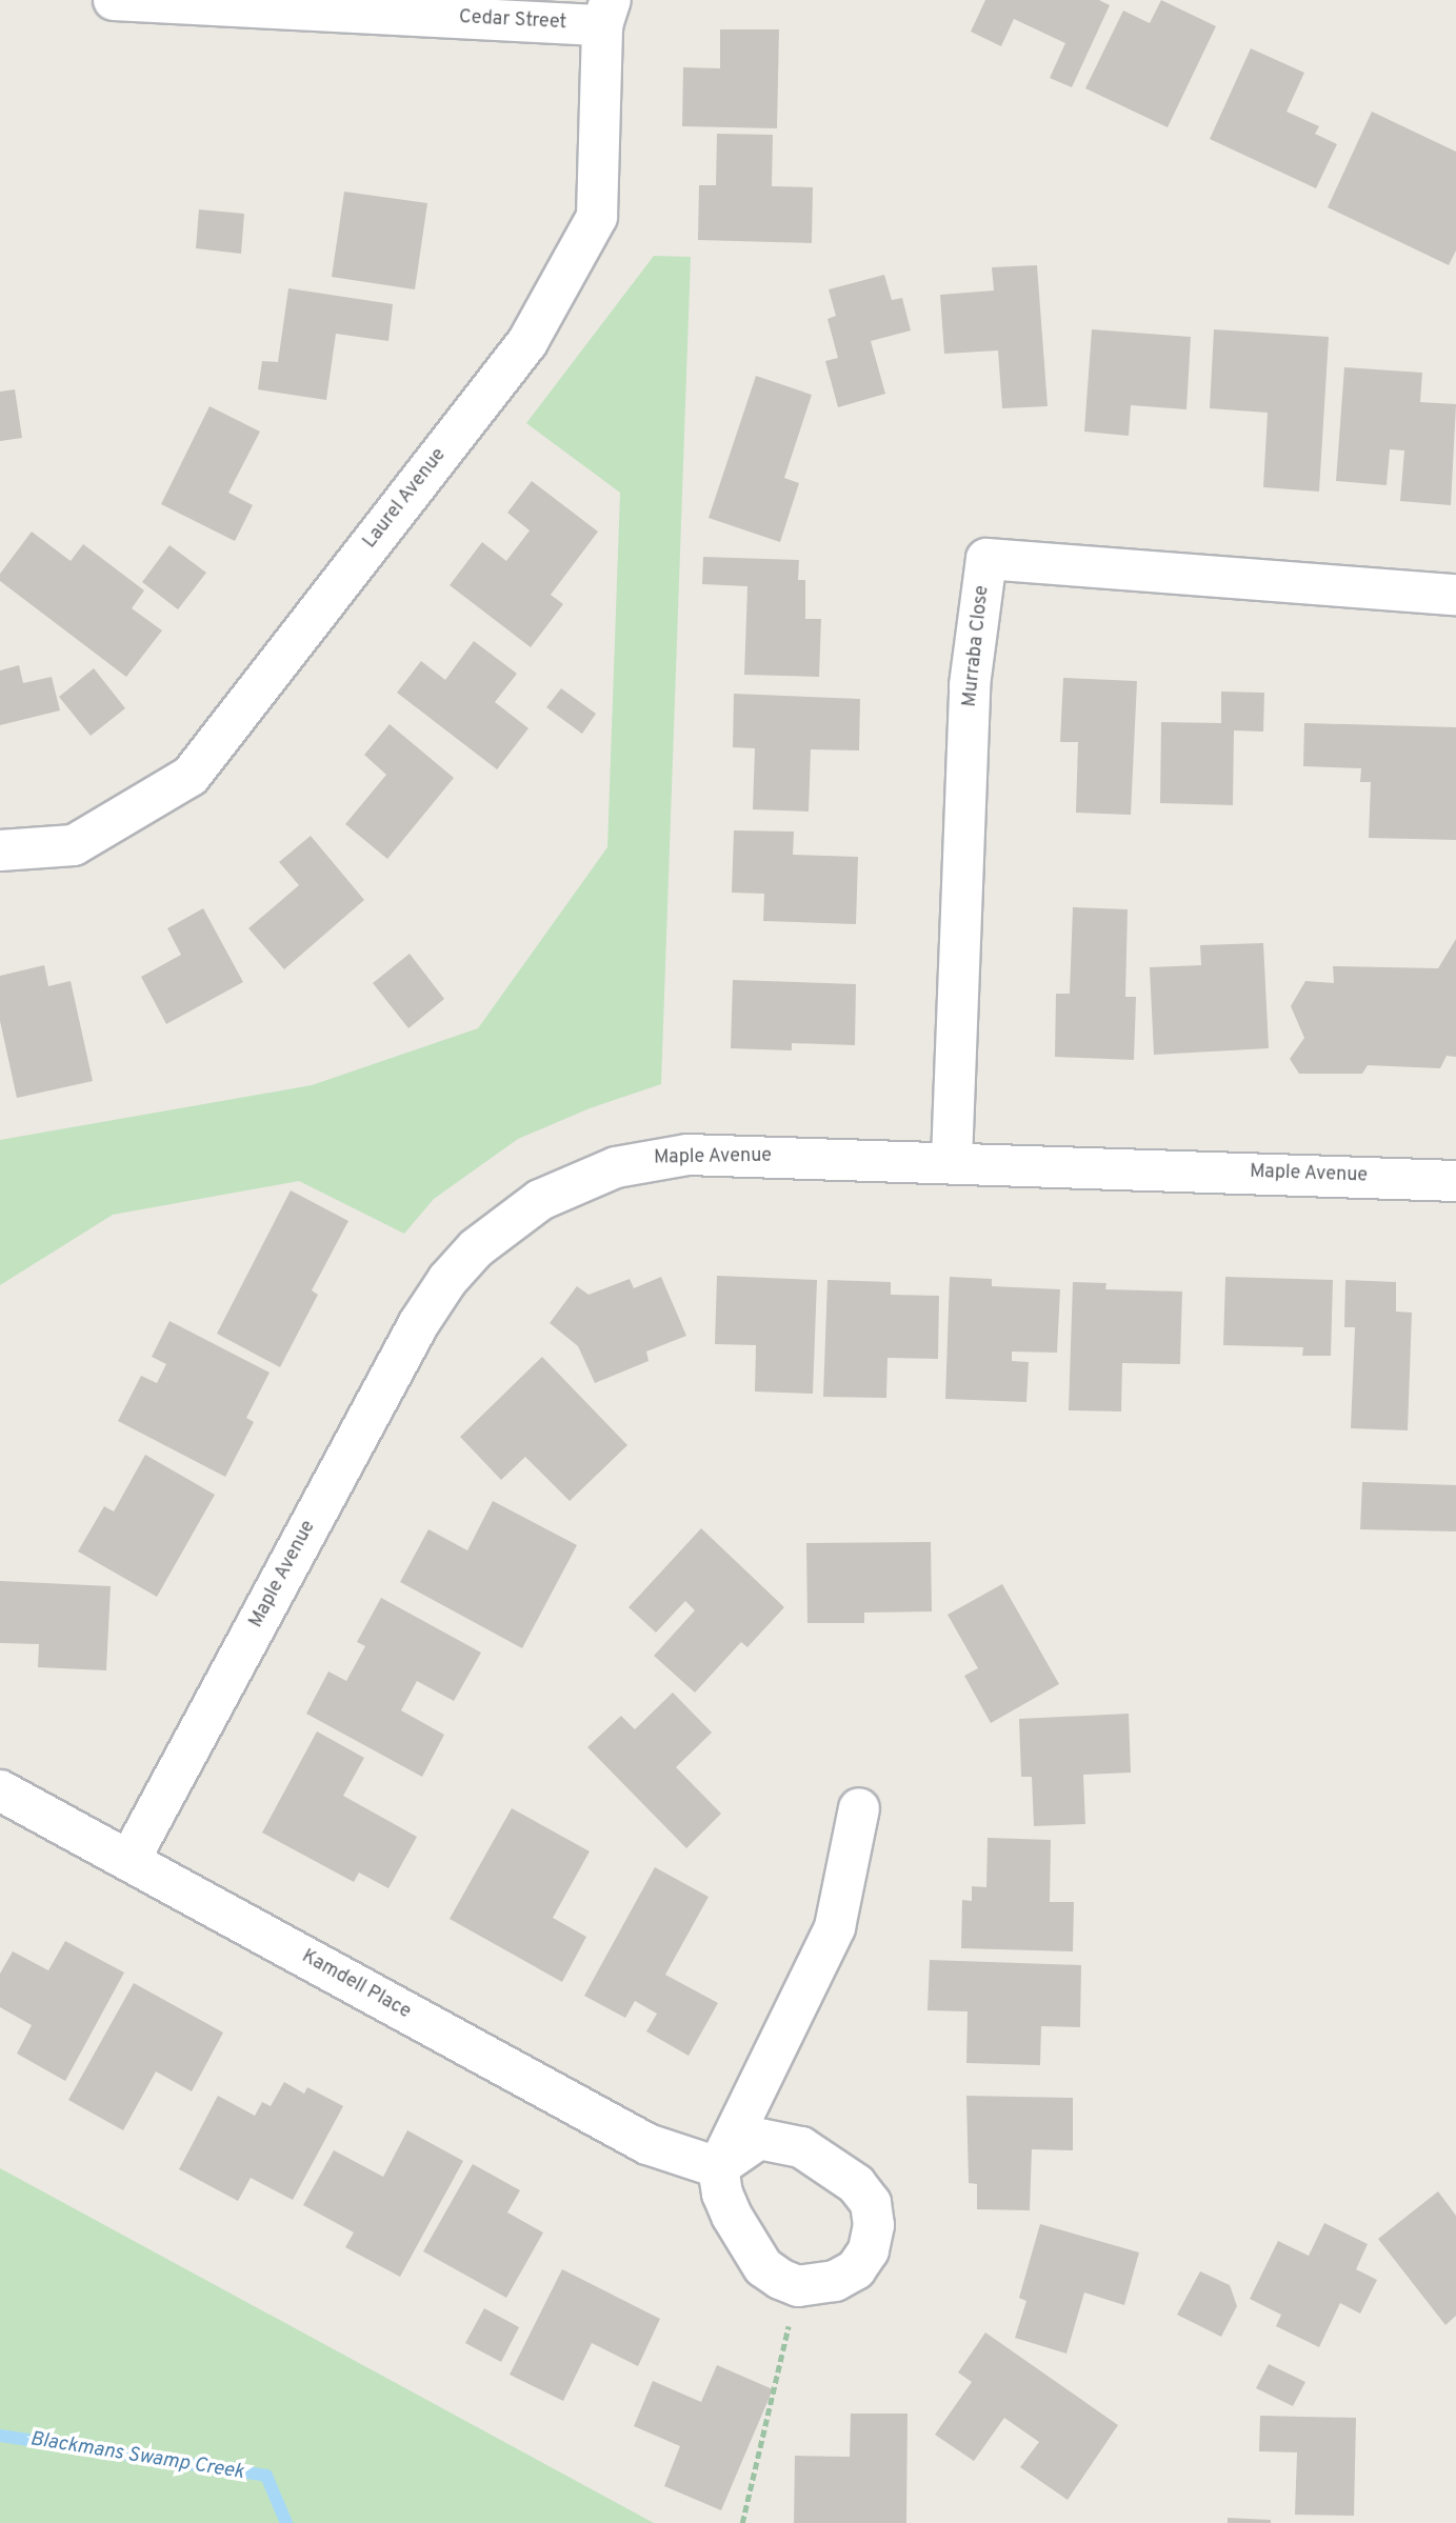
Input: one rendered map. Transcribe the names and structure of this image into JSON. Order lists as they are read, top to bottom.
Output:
{
  "streets": {
    "street": [
      "Cedar Street",
      "Laurel Avenue",
      "Murraba Close",
      "Maple Avenue",
      "Kamdell Place"
    ]
  },
  "crossings": [
    ["Cedar Street", "Laurel Avenue"],
    ["Murraba Close", "Maple Avenue"],
    ["Maple Avenue", "Kamdell Place"]
  ],
  "water": ["Blackmans Swamp Creek"]
}
